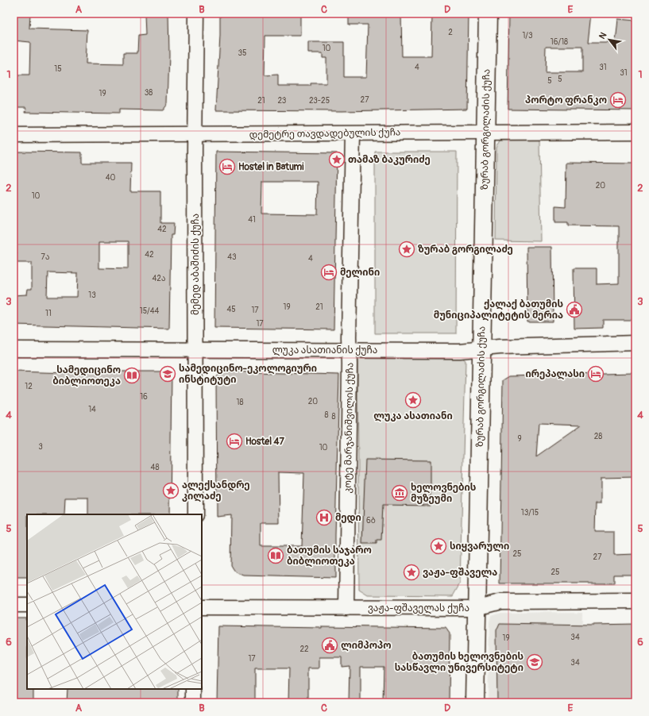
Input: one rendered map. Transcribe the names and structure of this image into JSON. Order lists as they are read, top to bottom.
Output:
{
  "streets": {
    "street": [
      "ზურაბ გორგილაძის ქუჩა",
      "დემეტრე თავდადებულის ქუჩა",
      "მემედ აბაშიძის ქუჩა",
      "ლუკა ასათიანის ქუჩა",
      "კოტე მარჯანიშვილის ქუჩა",
      "ვაჟა-ფშაველას ქუჩა"
    ]
  },
  "crossings": [
    ["ზურაბ გორგილაძის ქუჩა", "დემეტრე თავდადებულის ქუჩა"],
    ["ზურაბ გორგილაძის ქუჩა", "ლუკა ასათიანის ქუჩა"],
    ["ზურაბ გორგილაძის ქუჩა", "ვაჟა-ფშაველას ქუჩა"],
    ["დემეტრე თავდადებულის ქუჩა", "მემედ აბაშიძის ქუჩა"],
    ["დემეტრე თავდადებულის ქუჩა", "კოტე მარჯანიშვილის ქუჩა"],
    ["მემედ აბაშიძის ქუჩა", "ლუკა ასათიანის ქუჩა"],
    ["ლუკა ასათიანის ქუჩა", "კოტე მარჯანიშვილის ქუჩა"],
    ["კოტე მარჯანიშვილის ქუჩა", "ვაჟა-ფშაველას ქუჩა"]
  ],
  "places": {
    "hotel": [
      "პორტო ფრანკო",
      "Hostel in Batumi",
      "მელინი",
      "ირეპალასი",
      "Hostel 47"
    ],
    "place": [
      "თამაზ ბაკურიძე",
      "ზურაბ გორგილაძე",
      "ლუკა ასათიანი",
      "ალექსანდრე კილაძე",
      "სიყვარული",
      "ვაჟა-ფშაველა"
    ],
    "public building": ["ქალაქ ბათუმის მუნიციპალიტეტის მერია", "ლიმპოპო"],
    "school or university": ["სამედიცინო-ეკოლოგიური ინსტიტუტი", "ბათუმის ხელოვნების სასწავლი უნივერსიტეტი"],
    "library": ["სამედიცინო ბიბლიოთეკა", "ბათუმის საჯარო ბიბლიოთეკა"],
    "museum": ["ხელოვნების მუზეუმი"],
    "hospital": ["მედი"]
  },
  "house_numbers": [
    "2",
    "1/3",
    "16/18",
    "10",
    "35",
    "4",
    "31",
    "15",
    "31",
    "5",
    "5",
    "38",
    "19",
    "27",
    "21",
    "23",
    "23-25",
    "40",
    "20",
    "10",
    "41",
    "42",
    "42",
    "7ა",
    "43",
    "4",
    "42ა",
    "13",
    "19",
    "21",
    "45",
    "17",
    "15/44",
    "11",
    "17",
    "12",
    "16",
    "20",
    "18",
    "14",
    "8",
    "8",
    "28",
    "9",
    "3",
    "10",
    "48",
    "13/15",
    "6ბ",
    "25",
    "27",
    "25",
    "34",
    "19",
    "22",
    "17",
    "34"
  ],
  "north": "top left",
  "grid": {
    "columns": [
      "A",
      "B",
      "C",
      "D",
      "E"
    ],
    "rows": [
      "1",
      "2",
      "3",
      "4",
      "5",
      "6"
    ]
  }
}
